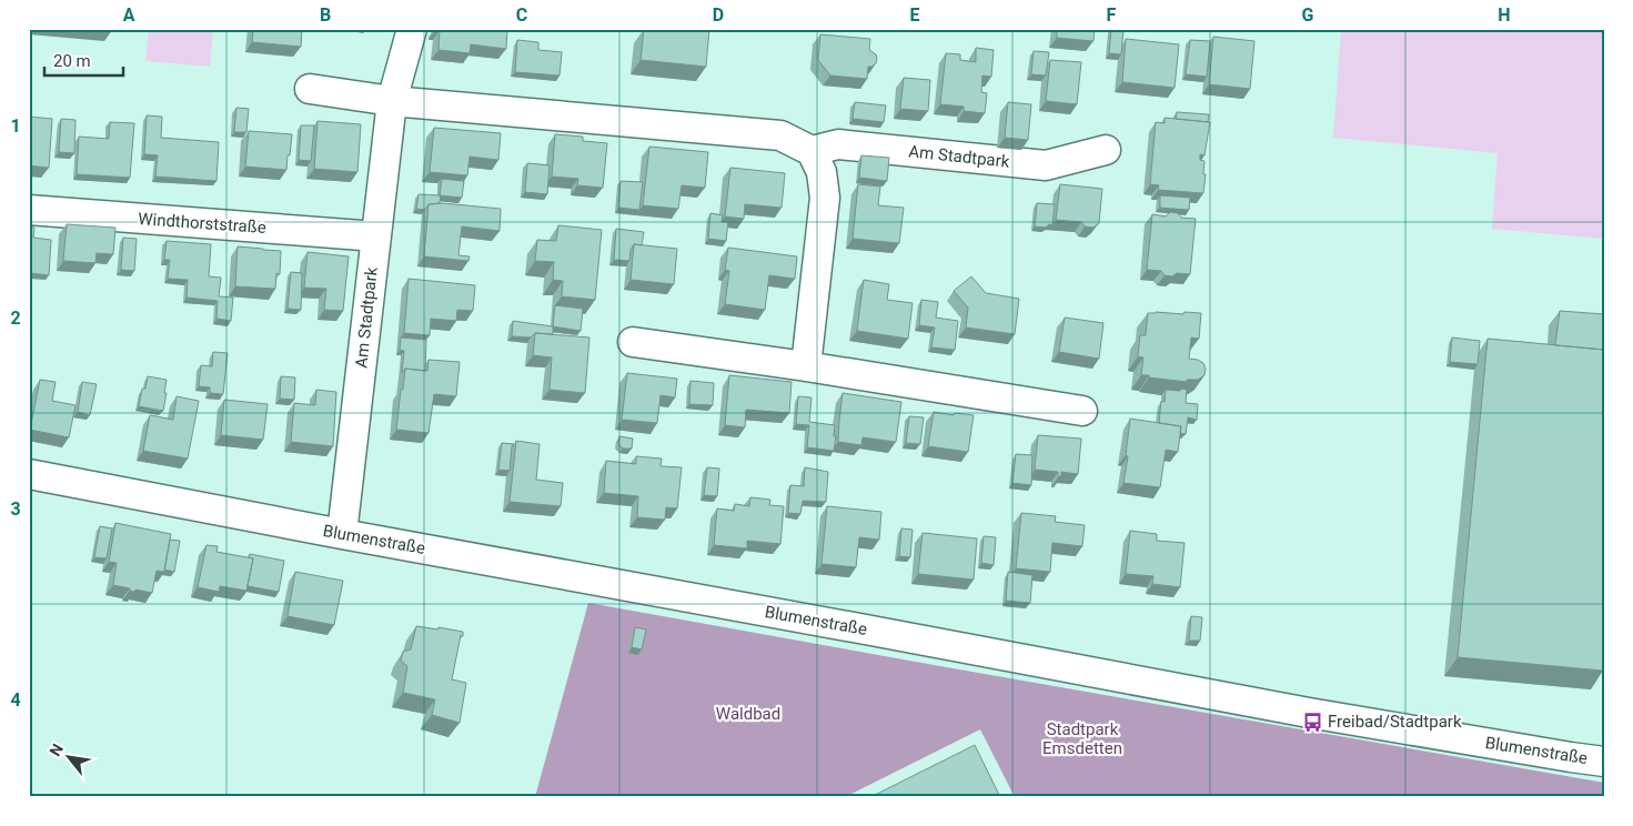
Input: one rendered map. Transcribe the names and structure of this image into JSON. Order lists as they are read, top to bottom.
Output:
{
  "streets": {
    "street": ["Am Stadtpark", "Windthorststraße", "Blumenstraße"]
  },
  "crossings": [
    ["Am Stadtpark", "Windthorststraße"],
    ["Am Stadtpark", "Blumenstraße"]
  ],
  "parks": ["Waldbad", "Stadtpark Emsdetten"],
  "places": {
    "bus stop": ["Freibad/Stadtpark"]
  },
  "scale_bar": "20 m",
  "north": "top left",
  "grid": {
    "columns": [
      "A",
      "B",
      "C",
      "D",
      "E",
      "F",
      "G",
      "H"
    ],
    "rows": [
      "1",
      "2",
      "3",
      "4"
    ]
  }
}
